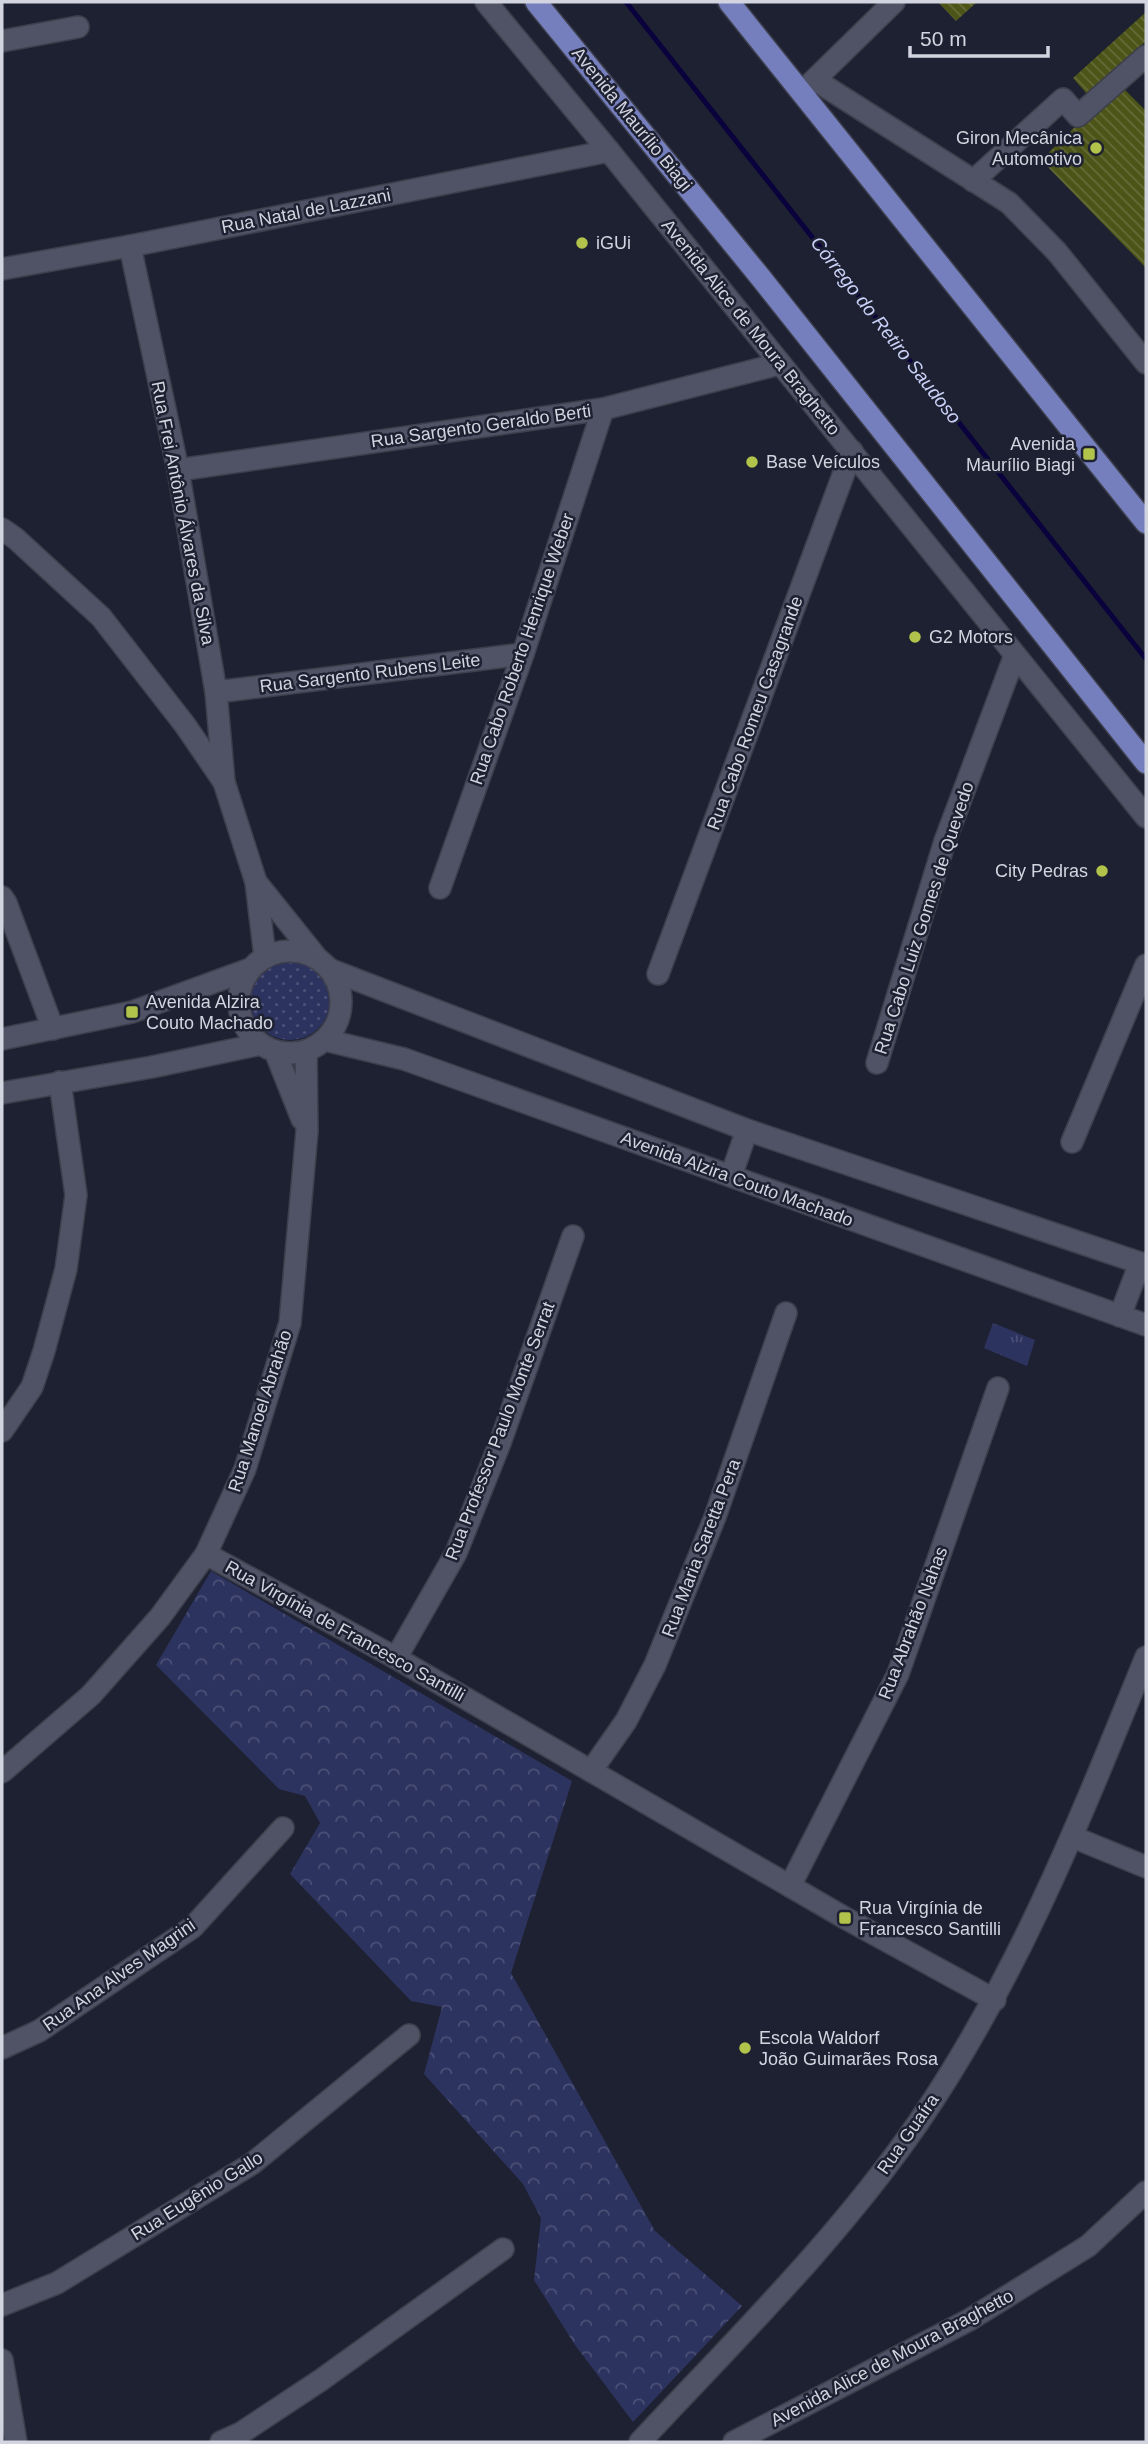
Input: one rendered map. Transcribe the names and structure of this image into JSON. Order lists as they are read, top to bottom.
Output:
{
  "streets": {
    "main road": ["Avenida Maurílio Biagi"],
    "street": [
      "Rua Natal de Lazzani",
      "Avenida Alice de Moura Braghetto",
      "Rua Sargento Geraldo Berti",
      "Rua Frei Antônio Álvares da Silva",
      "Rua Cabo Roberto Henrique Weber",
      "Rua Sargento Rubens Leite",
      "Rua Cabo Romeu Casagrande",
      "Rua Cabo Luiz Gomes de Quevedo",
      "Avenida Alzira Couto Machado",
      "Rua Manoel Abrahão",
      "Rua Professor Paulo Monte Serrat",
      "Rua Maria Saretta Pera",
      "Rua Abrahão Nahas",
      "Rua Virgínia de Francesco Santilli",
      "Rua Ana Alves Magrini",
      "Rua Guaíra",
      "Rua Eugênio Gallo"
    ]
  },
  "crossings": [
    ["Rua Natal de Lazzani", "Avenida Alice de Moura Braghetto"],
    ["Rua Natal de Lazzani", "Rua Frei Antônio Álvares da Silva"],
    ["Avenida Alice de Moura Braghetto", "Rua Sargento Geraldo Berti"],
    ["Avenida Alice de Moura Braghetto", "Rua Cabo Romeu Casagrande"],
    ["Avenida Alice de Moura Braghetto", "Rua Cabo Luiz Gomes de Quevedo"],
    ["Rua Sargento Geraldo Berti", "Rua Frei Antônio Álvares da Silva"],
    ["Rua Sargento Geraldo Berti", "Rua Cabo Roberto Henrique Weber"],
    ["Rua Frei Antônio Álvares da Silva", "Rua Sargento Rubens Leite"],
    ["Rua Cabo Roberto Henrique Weber", "Rua Sargento Rubens Leite"],
    ["Avenida Alzira Couto Machado", "Rua Manoel Abrahão"],
    ["Rua Manoel Abrahão", "Rua Virgínia de Francesco Santilli"],
    ["Rua Professor Paulo Monte Serrat", "Rua Virgínia de Francesco Santilli"],
    ["Rua Maria Saretta Pera", "Rua Virgínia de Francesco Santilli"],
    ["Rua Abrahão Nahas", "Rua Virgínia de Francesco Santilli"],
    ["Rua Virgínia de Francesco Santilli", "Rua Guaíra"]
  ],
  "water": ["Córrego do Retiro Saudoso"],
  "places": {
    "other": [
      "Giron Mecânica Automotivo",
      "iGUi",
      "Base Veículos",
      "G2 Motors",
      "City Pedras",
      "Escola Waldorf João Guimarães Rosa"
    ],
    "transit": ["Avenida Maurílio Biagi", "Avenida Alzira Couto Machado", "Rua Virgínia de Francesco Santilli"]
  },
  "scale_bar": "50 m"
}
